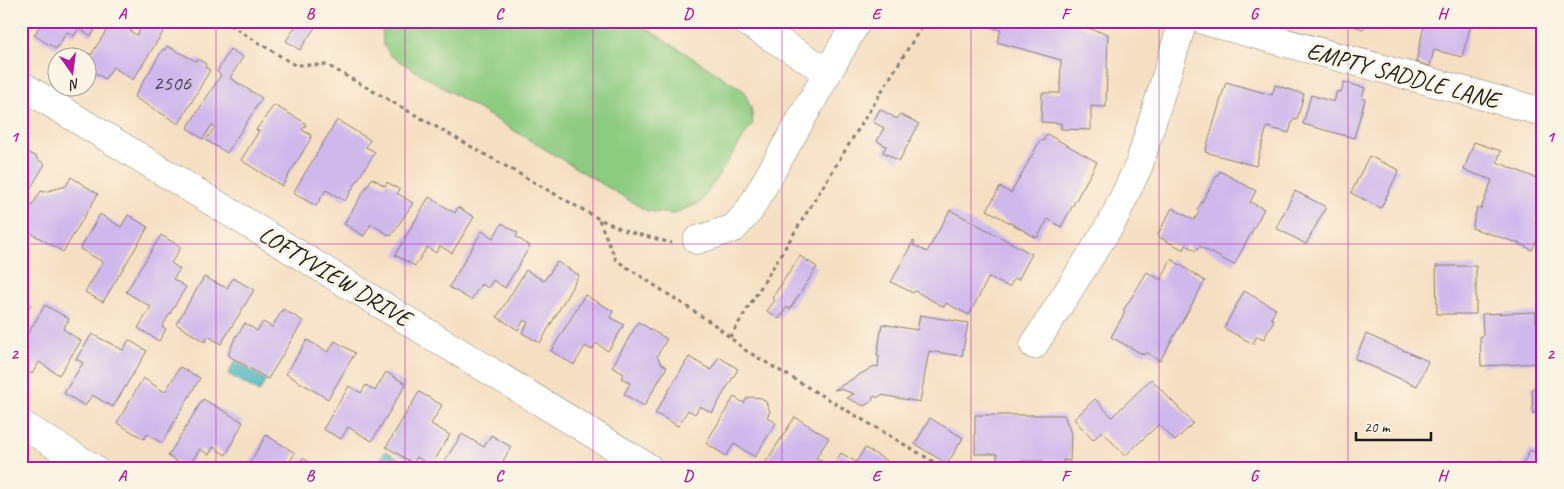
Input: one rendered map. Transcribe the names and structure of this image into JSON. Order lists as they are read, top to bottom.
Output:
{
  "streets": {
    "street": ["EMPTY SADDLE LANE", "LOFTYVIEW DRIVE"]
  },
  "house_numbers": ["2506"],
  "scale_bar": "20 m",
  "north": "bottom",
  "grid": {
    "columns": [
      "A",
      "B",
      "C",
      "D",
      "E",
      "F",
      "G",
      "H"
    ],
    "rows": ["1", "2"]
  }
}
